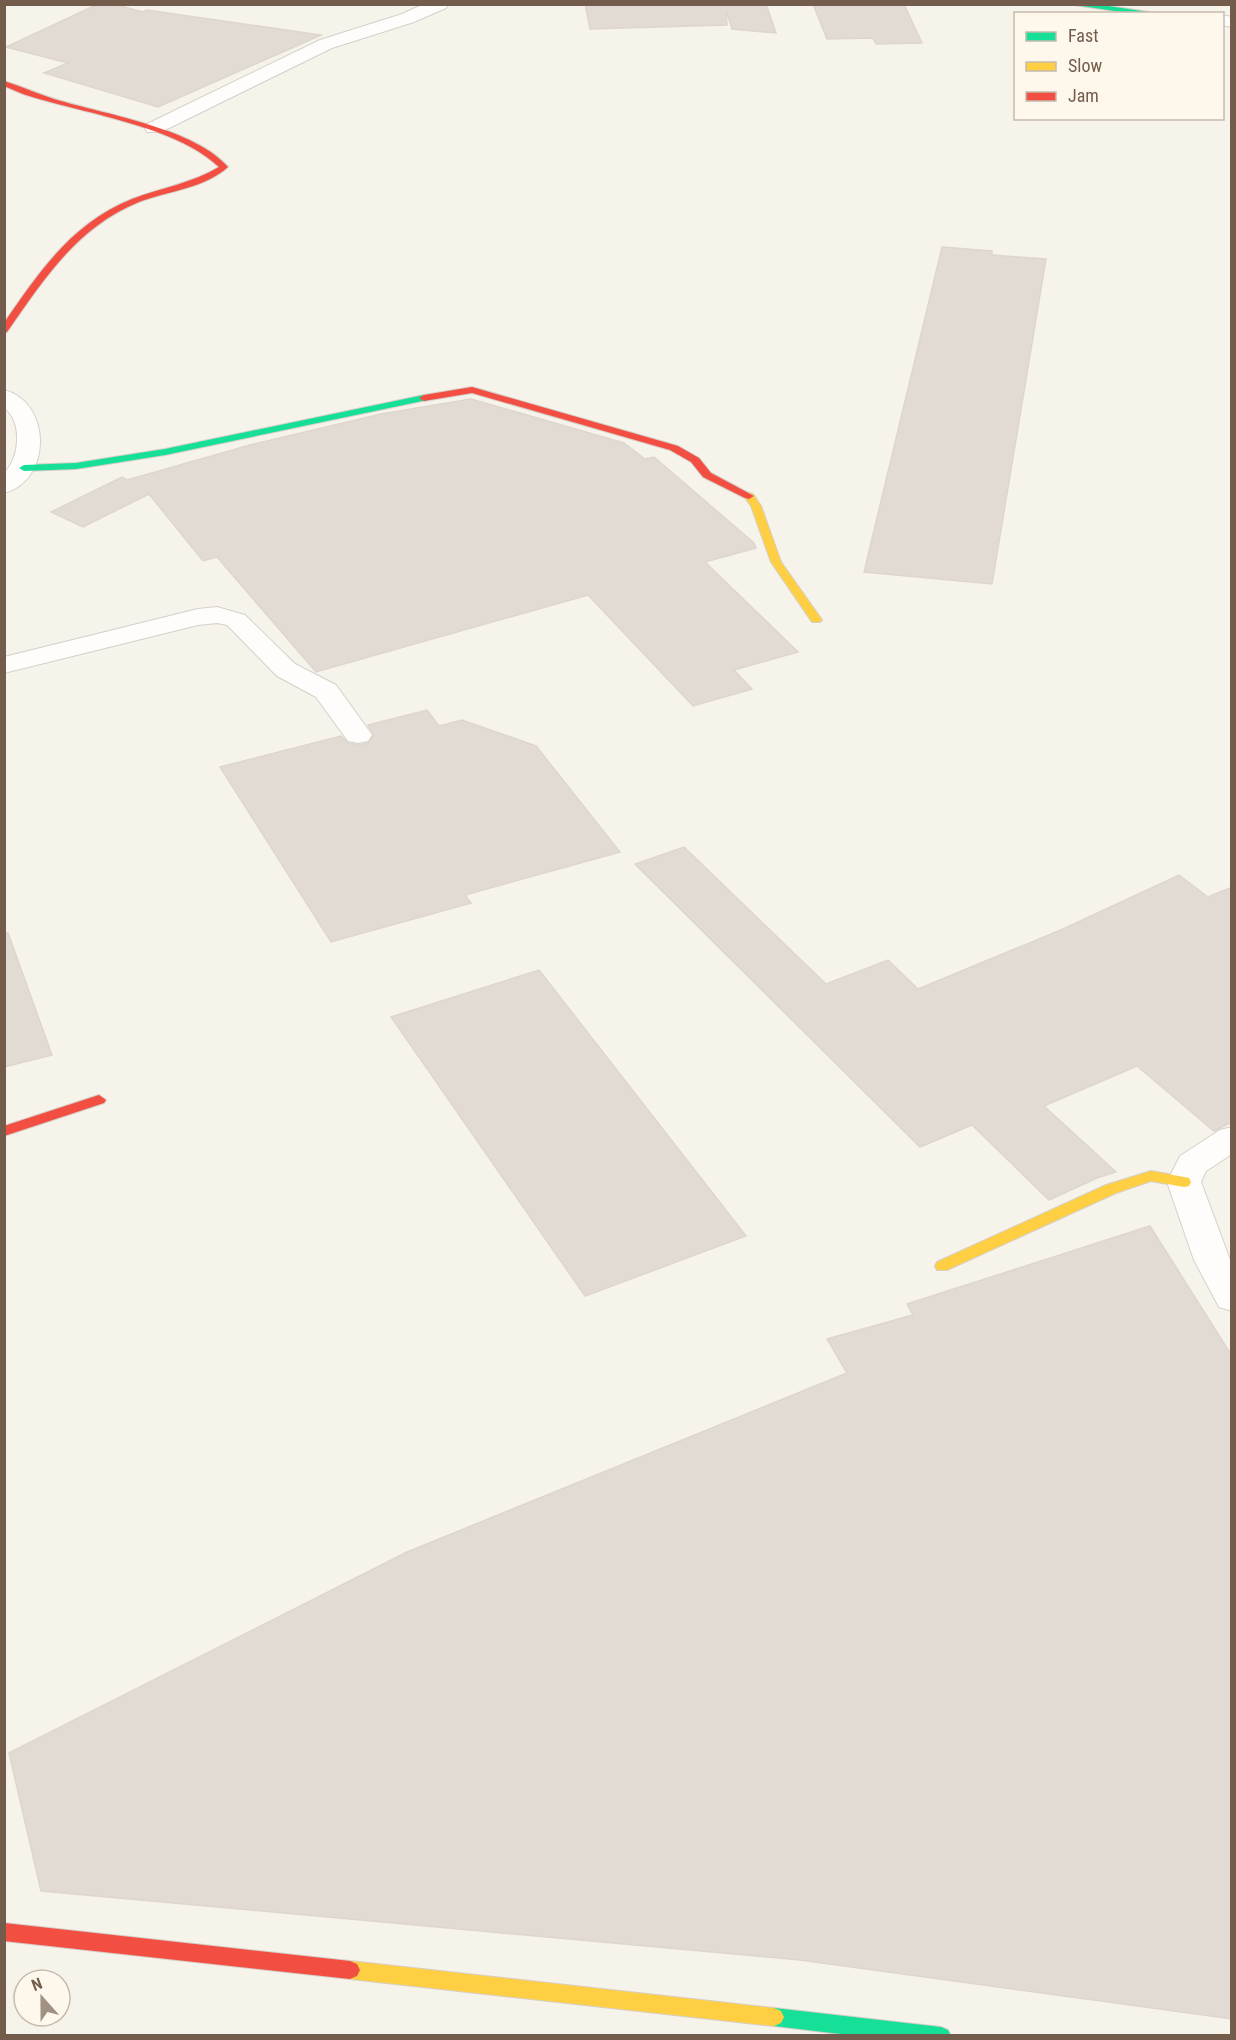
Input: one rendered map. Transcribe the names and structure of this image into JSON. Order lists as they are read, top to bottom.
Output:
{
  "legend": ["Fast", "Slow", "Jam"],
  "north": "top"
}
